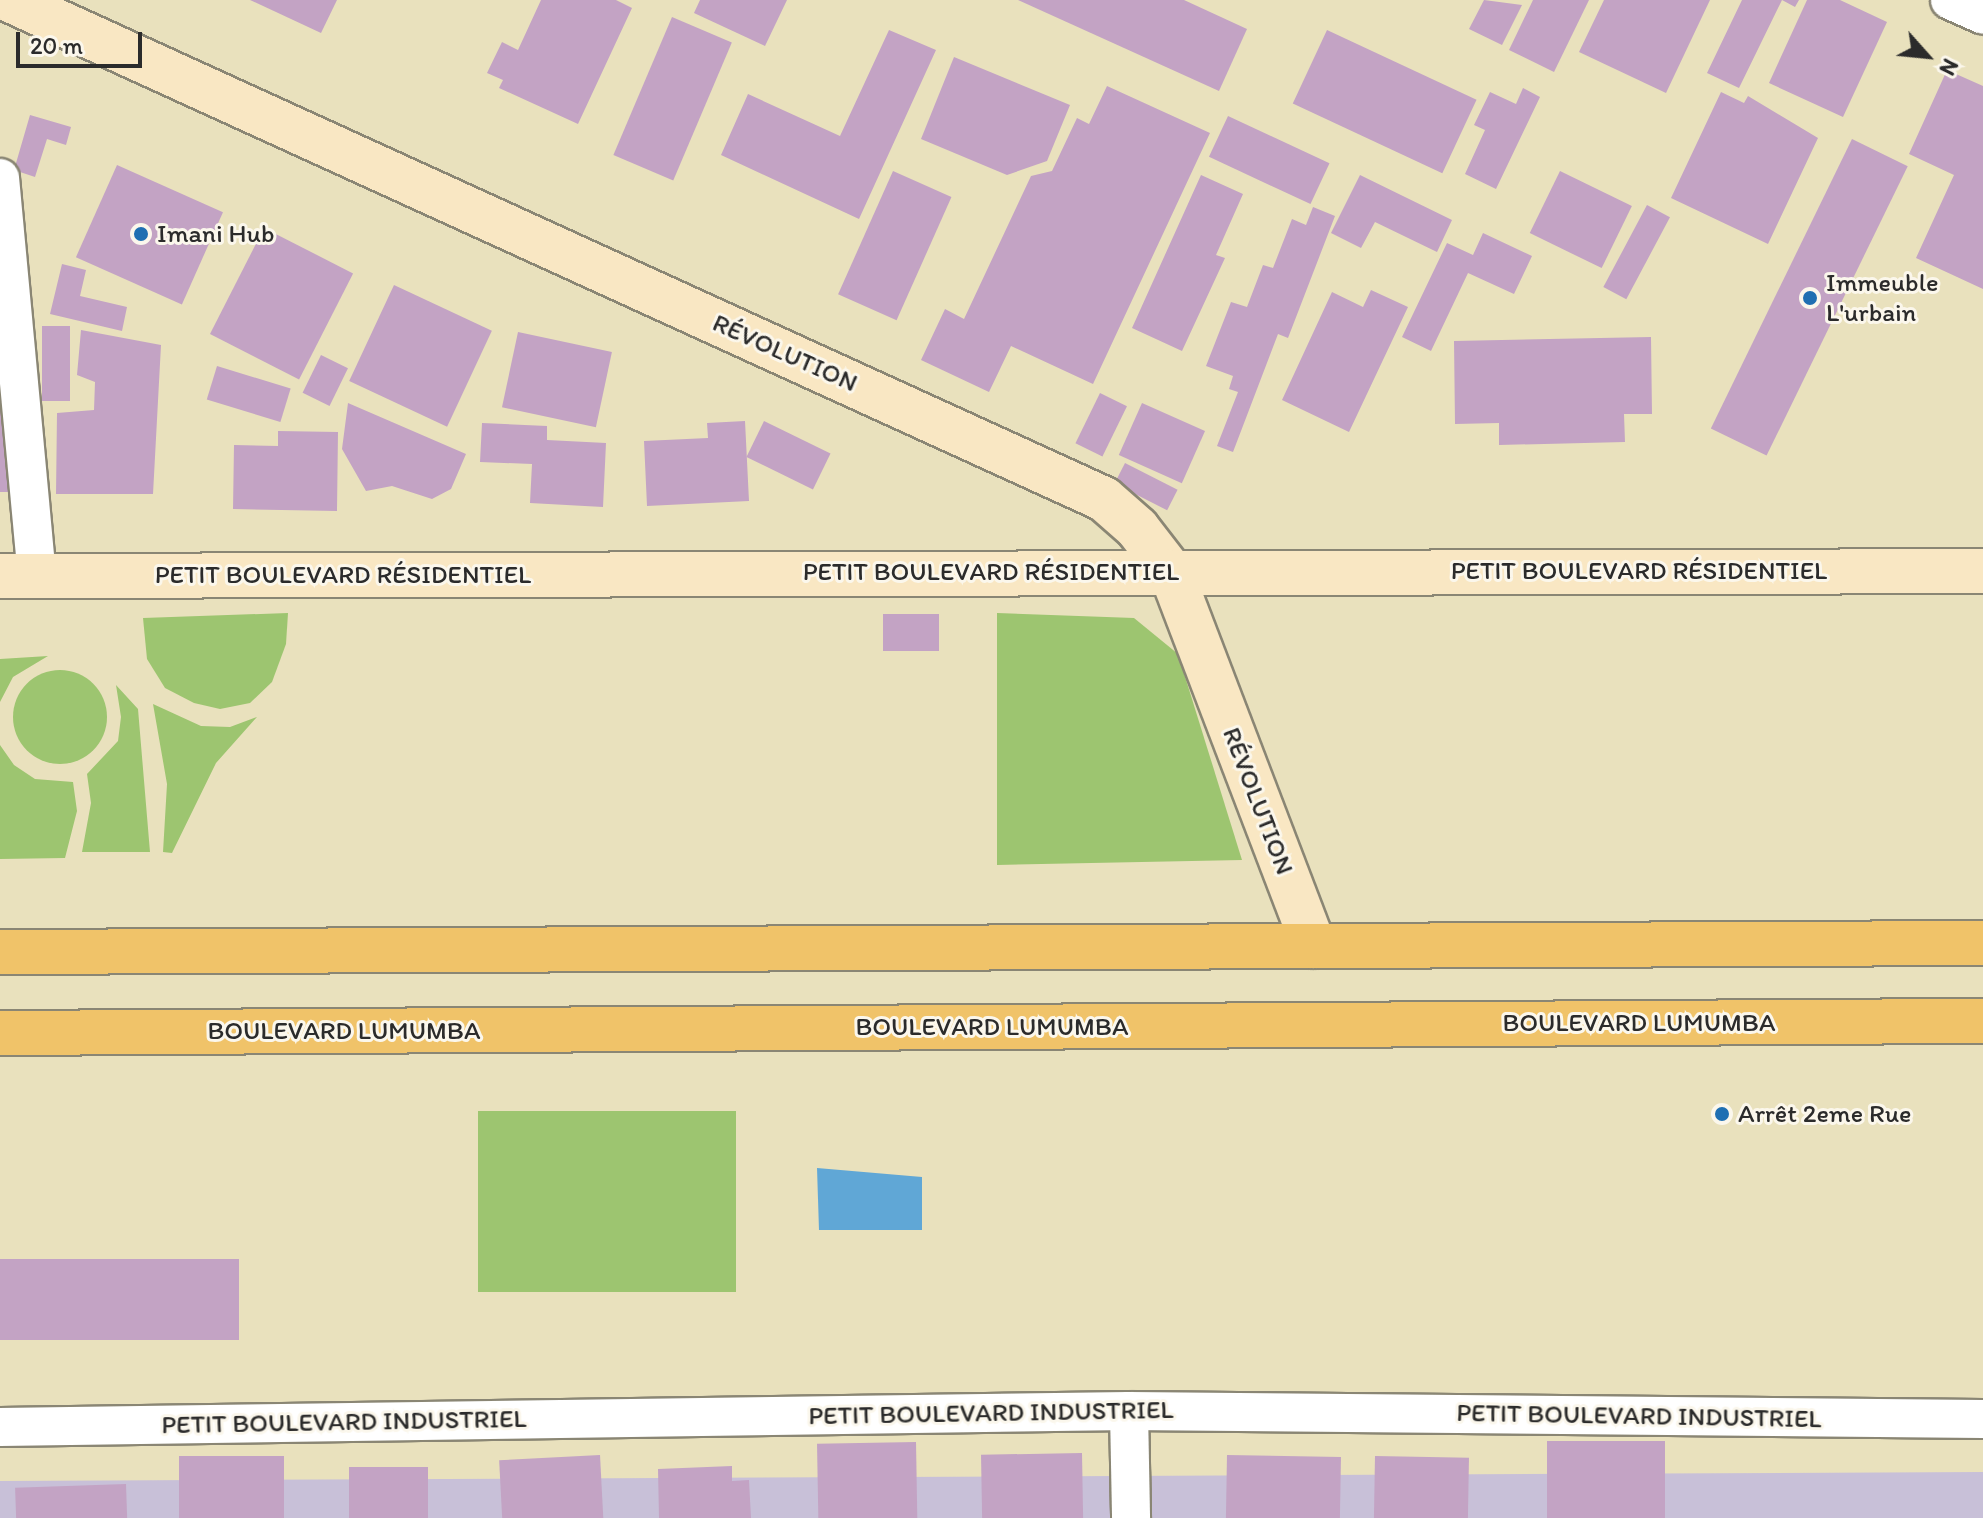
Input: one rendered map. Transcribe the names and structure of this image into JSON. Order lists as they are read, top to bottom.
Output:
{
  "streets": {
    "highway": ["BOULEVARD LUMUMBA"],
    "street": ["RÉVOLUTION", "PETIT BOULEVARD RÉSIDENTIEL", "PETIT BOULEVARD INDUSTRIEL"]
  },
  "crossings": [
    ["RÉVOLUTION", "PETIT BOULEVARD RÉSIDENTIEL"]
  ],
  "places": ["Imani Hub", "Immeuble L'urbain", "Arrêt 2eme Rue"],
  "scale_bar": "20 m",
  "north": "bottom right"
}
